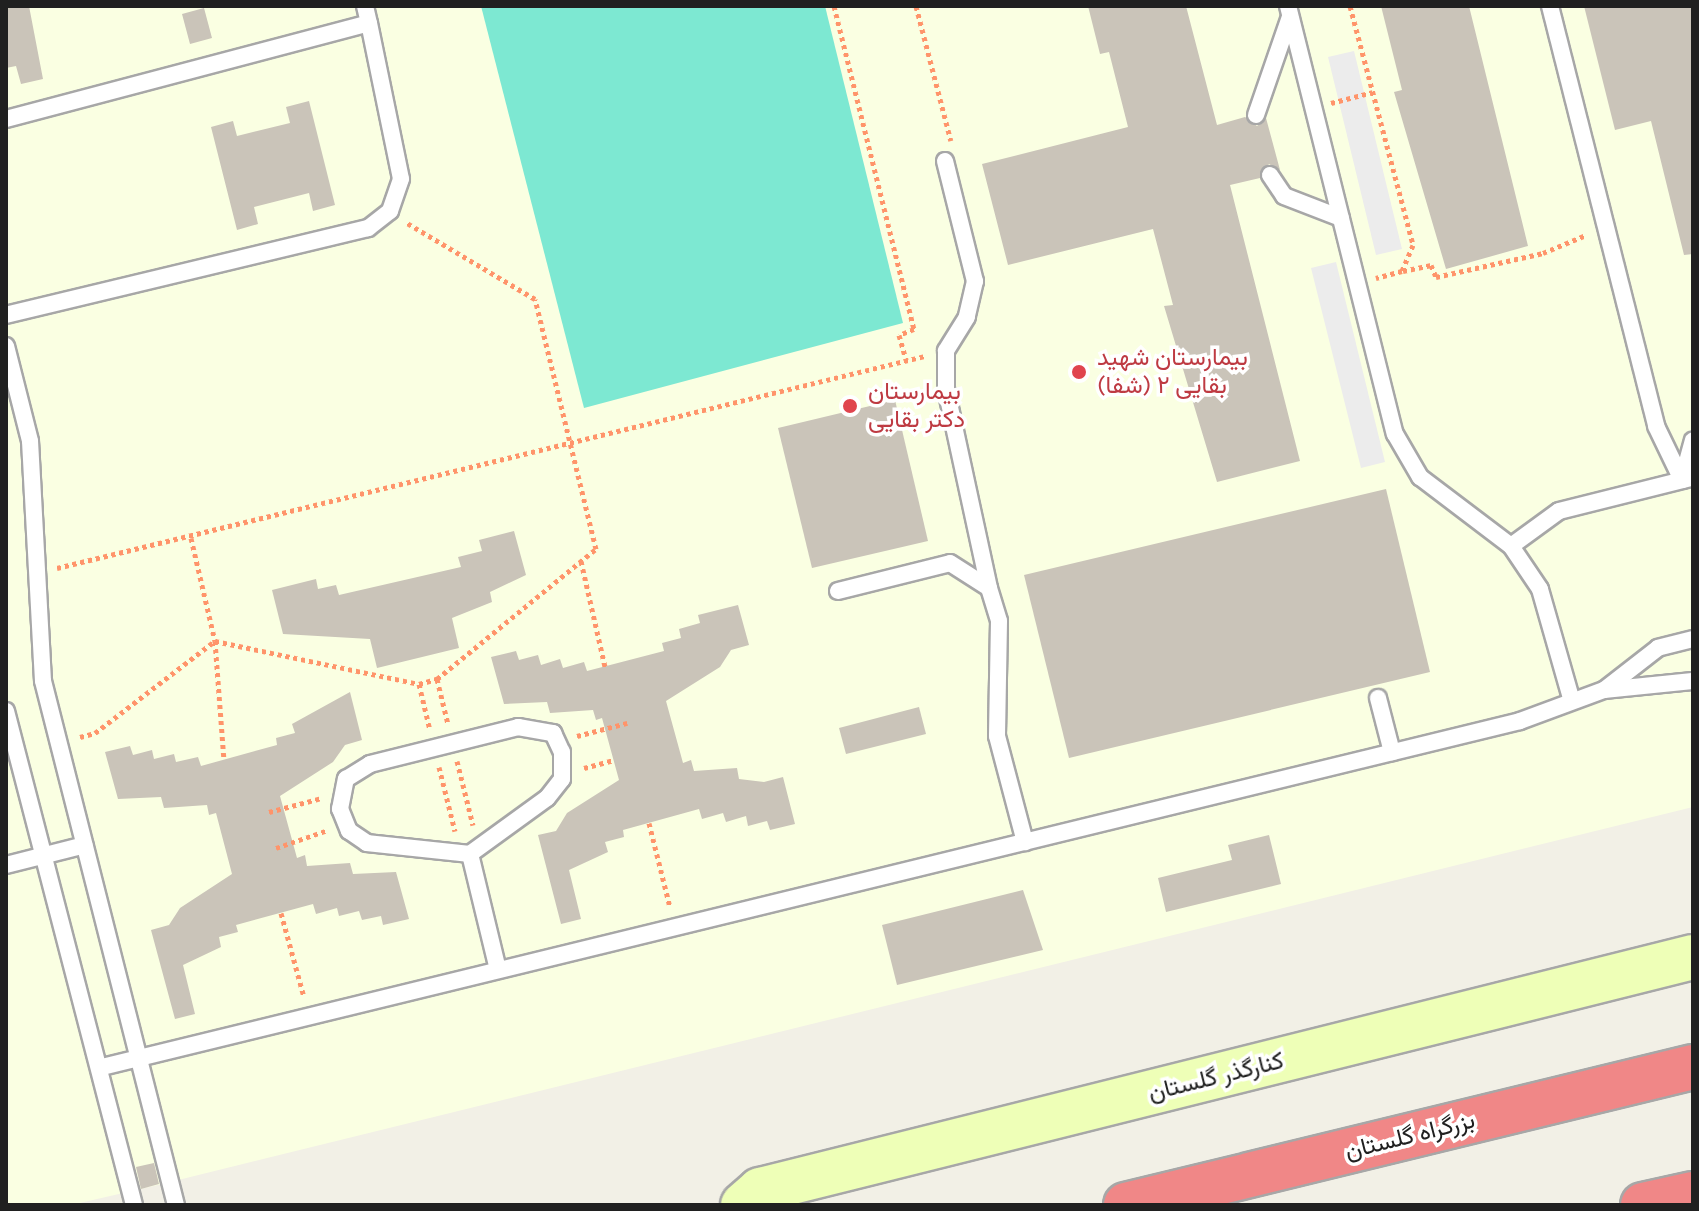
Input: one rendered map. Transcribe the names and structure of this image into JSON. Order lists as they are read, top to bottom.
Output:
{
  "streets": {
    "highway": ["بزرگراه گلستان"],
    "street": ["کنارگذر گلستان"]
  },
  "places": ["بیمارستان شهید بقایی ۲ (شفا)", "بیمارستان دکتر بقایی"]
}
